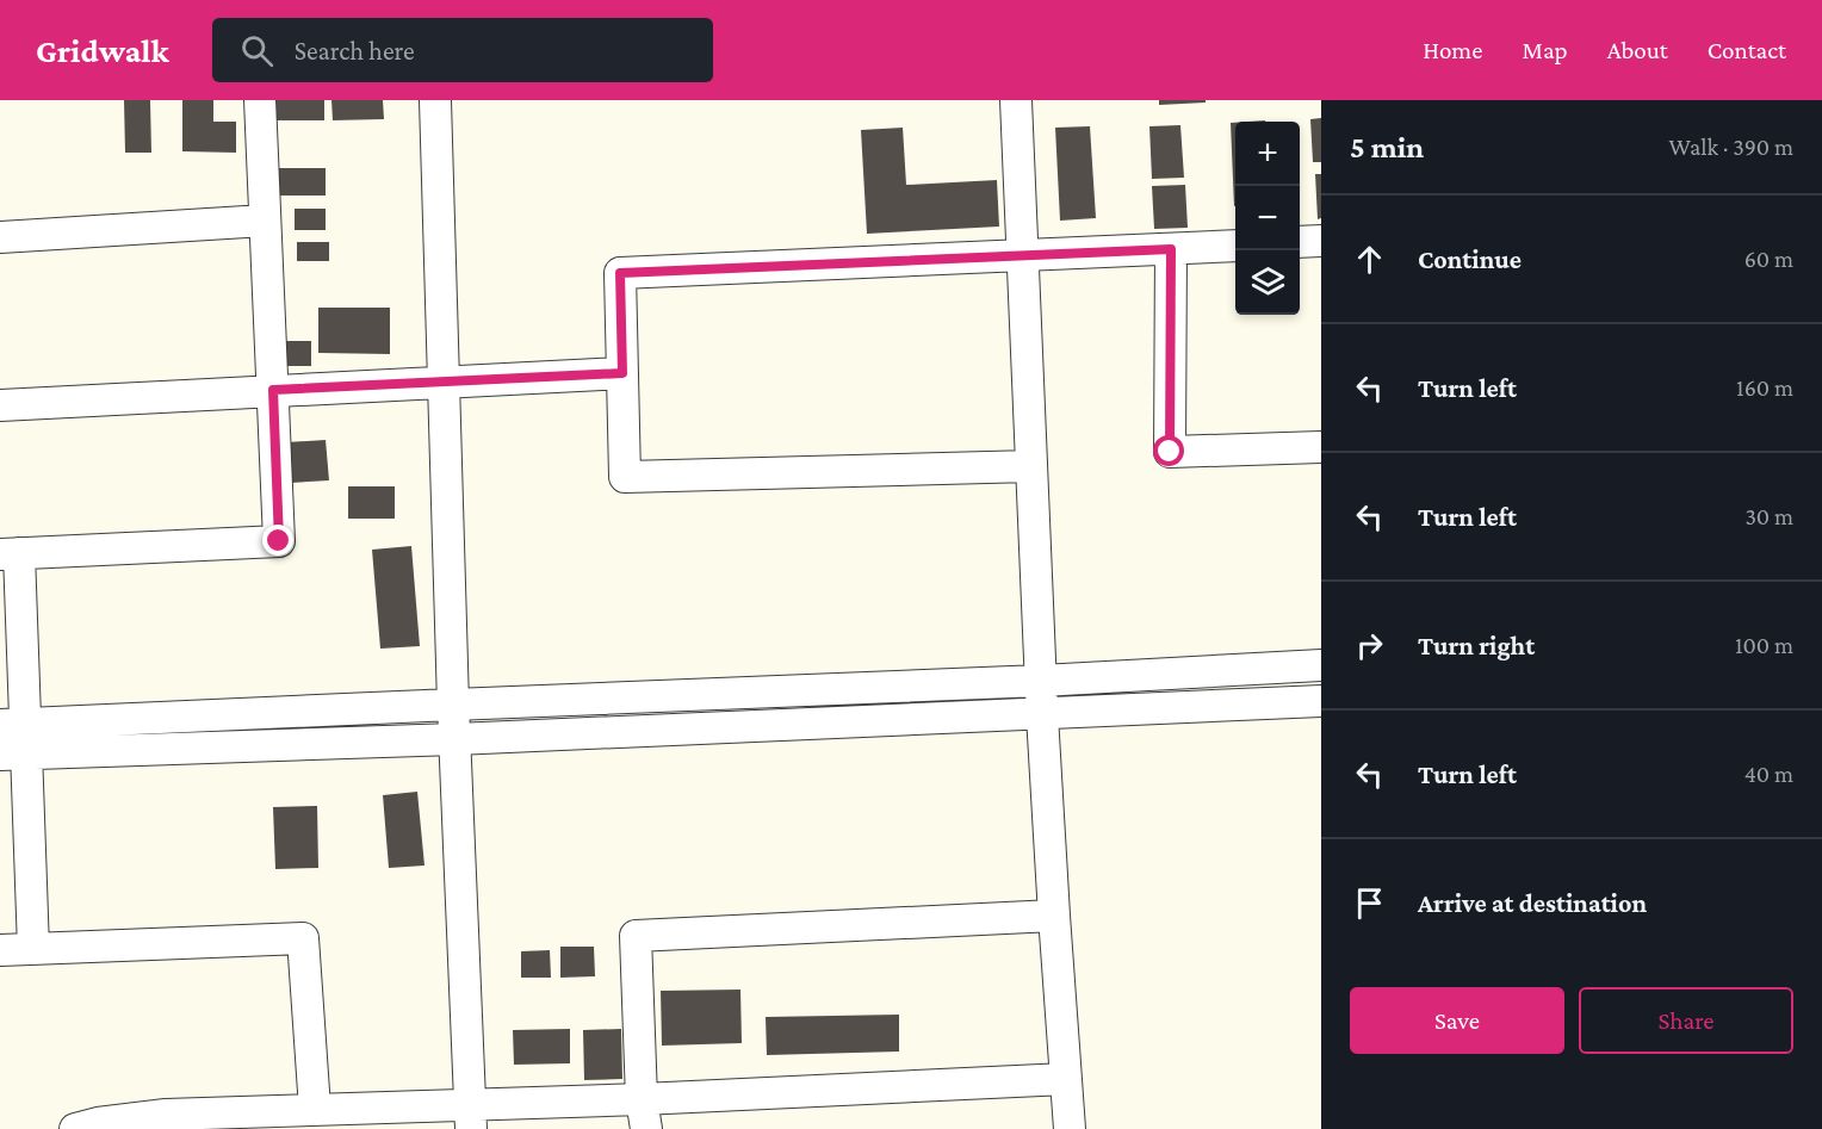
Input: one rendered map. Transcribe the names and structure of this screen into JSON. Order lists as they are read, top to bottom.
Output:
{
  "page": {
    "header": "Gridwalk",
    "search": "Search here",
    "nav": [
      "Home",
      "Map",
      "About",
      "Contact"
    ],
    "heading": ["5 min", "Walk · 390 m"],
    "map_buttons": ["+", "−"],
    "list": [
      ["Continue", "60 m"],
      ["Turn left", "160 m"],
      ["Turn left", "30 m"],
      ["Turn right", "100 m"],
      ["Turn left", "40 m"],
      "Arrive at destination"
    ],
    "buttons": ["Save", "Share"]
  }
}
